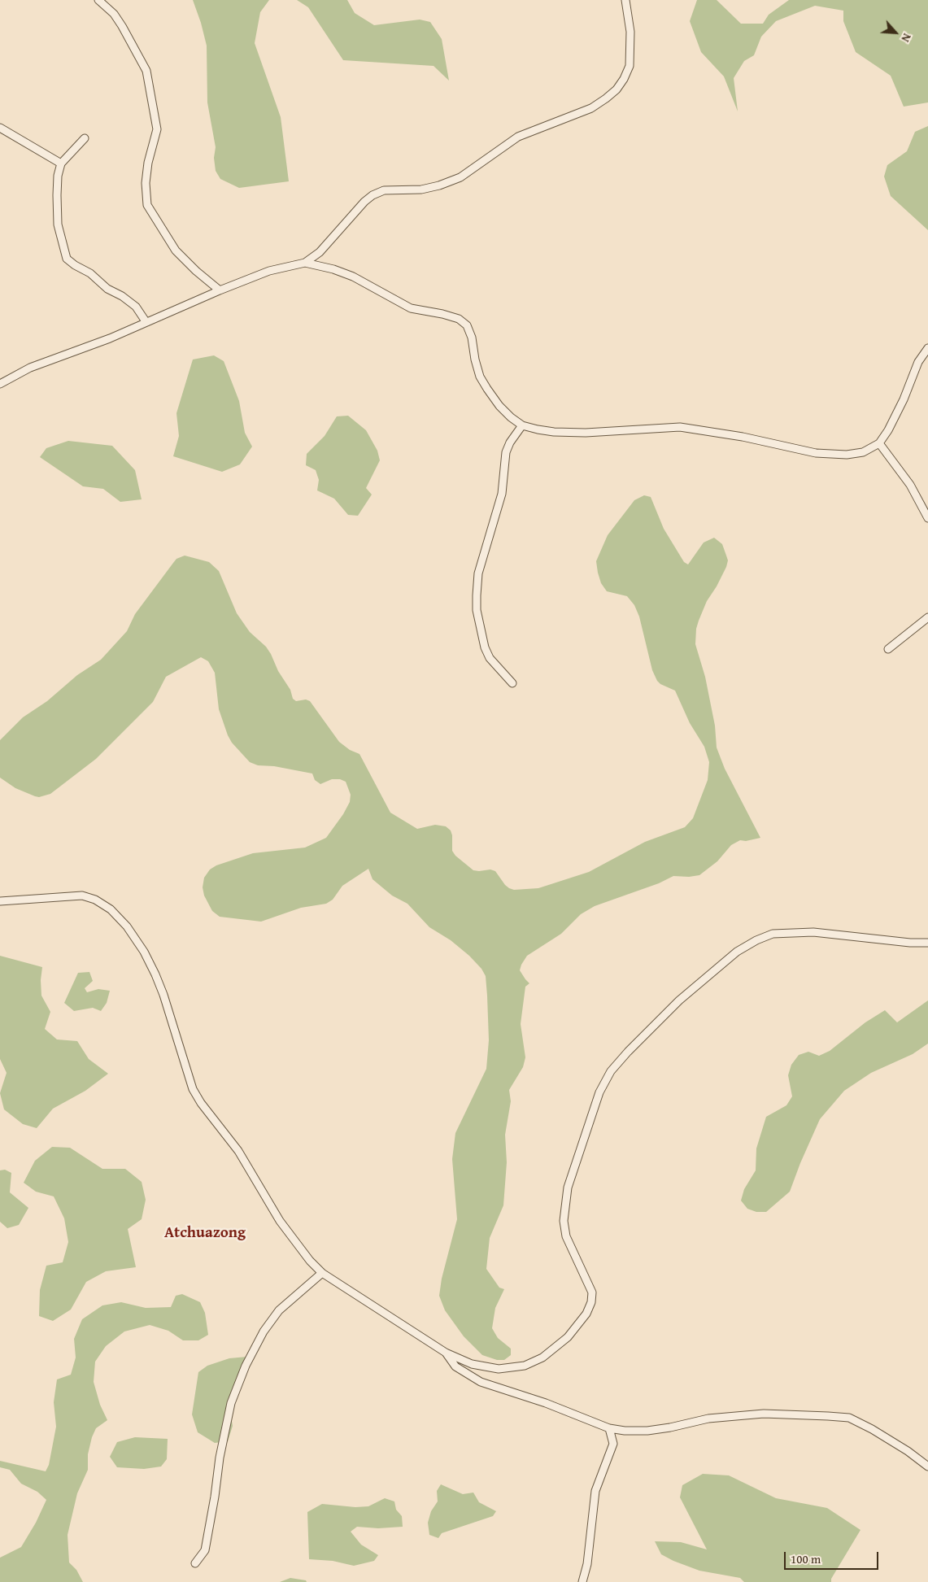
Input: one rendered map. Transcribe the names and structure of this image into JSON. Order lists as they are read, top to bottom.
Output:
{
  "districts": ["Atchuazong"],
  "scale_bar": "100 m",
  "north": "bottom right"
}
